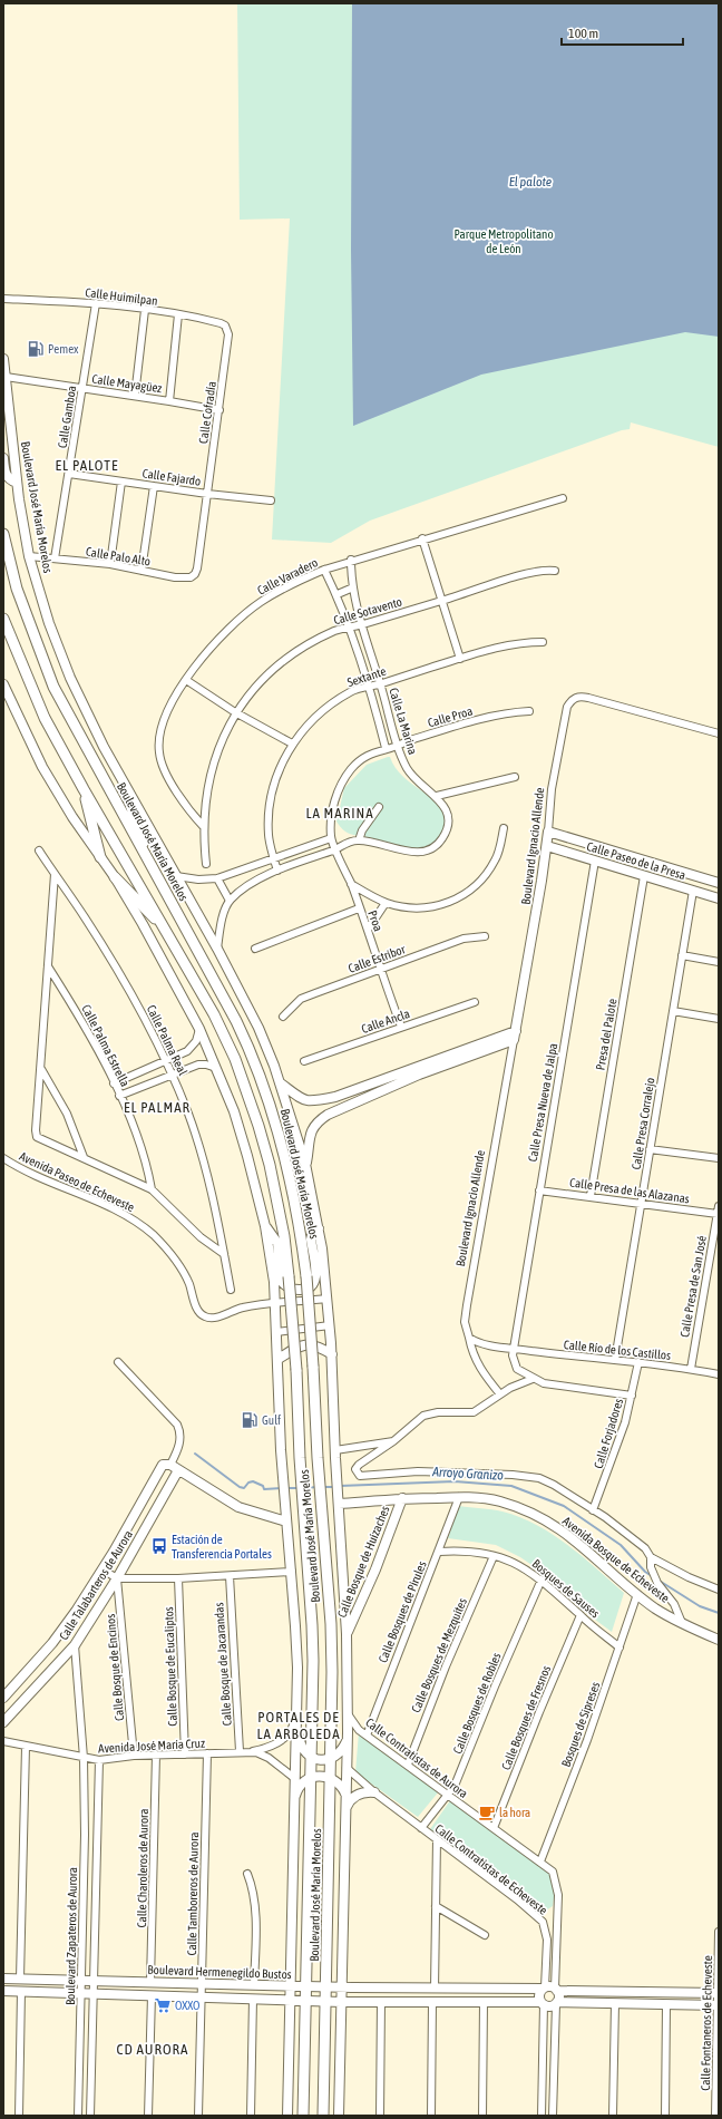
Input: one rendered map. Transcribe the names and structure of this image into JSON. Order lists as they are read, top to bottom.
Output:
{
  "streets": {
    "main road": ["Boulevard José María Morelos"],
    "street": [
      "Calle Huimilpan",
      "Calle Mayagüez",
      "Calle Cofradía",
      "Calle Gamboa",
      "Calle Fajardo",
      "Calle Palo Alto",
      "Calle Varadero",
      "Calle Sotavento",
      "Sextante",
      "Calle Proa",
      "Calle La Marina",
      "Boulevard Ignacio Allende",
      "Calle Paseo de la Presa",
      "Proa",
      "Calle Estribor",
      "Calle Ancla",
      "Presa del Palote",
      "Calle Palma Real",
      "Calle Palma Estrella",
      "Calle Presa Nueva de Jalpa",
      "Calle Presa Corralejo",
      "Avenida Paseo de Echeveste",
      "Calle Presa de las Alazanas",
      "Calle Presa de San José",
      "Calle Río de los Castillos",
      "Calle Forjadores",
      "Avenida Bosque de Echeveste",
      "Calle Bosque de Huizaches",
      "Calle Talabarteros de Aurora",
      "Bosques de Sauses",
      "Calle Bosques de Pirules",
      "Calle Bosques de Mezquites",
      "Calle Bosque de Jacarandas",
      "Calle Bosque de Eucaliptos",
      "Calle Bosque de Encinos",
      "Calle Bosques de Robles",
      "Calle Bosques de Fresnos",
      "Bosques de Sipreses",
      "Avenida José María Cruz",
      "Calle Contratistas de Aurora",
      "Calle Charoleros de Aurora",
      "Calle Contratistas de Echeveste",
      "Calle Tamboreros de Aurora",
      "Boulevard Zapateros de Aurora",
      "Boulevard Hermenegildo Bustos",
      "Calle Fontaneros de Echeveste"
    ]
  },
  "crossings": [
    ["Calle Huimilpan", "Calle Cofradía"],
    ["Calle Huimilpan", "Calle Gamboa"],
    ["Calle Mayagüez", "Calle Cofradía"],
    ["Calle Mayagüez", "Calle Gamboa"],
    ["Calle Mayagüez", "Boulevard José María Morelos"],
    ["Calle Cofradía", "Calle Fajardo"],
    ["Calle Cofradía", "Calle Palo Alto"],
    ["Calle Gamboa", "Calle Fajardo"],
    ["Calle Gamboa", "Calle Palo Alto"],
    ["Boulevard José María Morelos", "Calle Palo Alto"],
    ["Boulevard José María Morelos", "Avenida Paseo de Echeveste"],
    ["Boulevard José María Morelos", "Avenida Bosque de Echeveste"],
    ["Boulevard José María Morelos", "Calle Bosque de Huizaches"],
    ["Boulevard José María Morelos", "Avenida José María Cruz"],
    ["Boulevard José María Morelos", "Calle Contratistas de Aurora"],
    ["Boulevard José María Morelos", "Calle Contratistas de Echeveste"],
    ["Boulevard José María Morelos", "Boulevard Hermenegildo Bustos"],
    ["Calle Varadero", "Calle Sotavento"],
    ["Calle Varadero", "Calle La Marina"],
    ["Calle Sotavento", "Calle La Marina"],
    ["Sextante", "Calle La Marina"],
    ["Calle Proa", "Calle La Marina"],
    ["Calle La Marina", "Proa"],
    ["Boulevard Ignacio Allende", "Calle Paseo de la Presa"],
    ["Calle Paseo de la Presa", "Presa del Palote"],
    ["Calle Paseo de la Presa", "Calle Presa Nueva de Jalpa"],
    ["Calle Paseo de la Presa", "Calle Presa Corralejo"],
    ["Proa", "Calle Estribor"],
    ["Proa", "Calle Ancla"],
    ["Presa del Palote", "Calle Presa de las Alazanas"],
    ["Calle Presa Nueva de Jalpa", "Calle Presa de las Alazanas"],
    ["Calle Presa Nueva de Jalpa", "Calle Río de los Castillos"],
    ["Calle Presa Corralejo", "Calle Presa de las Alazanas"],
    ["Calle Presa Corralejo", "Calle Río de los Castillos"],
    ["Calle Presa de las Alazanas", "Calle Presa de San José"],
    ["Calle Presa de San José", "Calle Río de los Castillos"],
    ["Calle Río de los Castillos", "Calle Forjadores"],
    ["Avenida Bosque de Echeveste", "Calle Bosque de Huizaches"],
    ["Avenida Bosque de Echeveste", "Calle Bosques de Pirules"],
    ["Avenida Bosque de Echeveste", "Bosques de Sipreses"],
    ["Calle Talabarteros de Aurora", "Calle Bosque de Encinos"],
    ["Calle Talabarteros de Aurora", "Boulevard Zapateros de Aurora"],
    ["Bosques de Sauses", "Calle Bosques de Pirules"],
    ["Bosques de Sauses", "Calle Bosques de Mezquites"],
    ["Bosques de Sauses", "Calle Bosques de Robles"],
    ["Bosques de Sauses", "Calle Bosques de Fresnos"],
    ["Bosques de Sauses", "Bosques de Sipreses"],
    ["Calle Bosques de Pirules", "Calle Contratistas de Aurora"],
    ["Calle Bosques de Mezquites", "Calle Contratistas de Aurora"],
    ["Calle Bosque de Jacarandas", "Avenida José María Cruz"],
    ["Calle Bosque de Eucaliptos", "Avenida José María Cruz"],
    ["Calle Bosque de Encinos", "Avenida José María Cruz"],
    ["Calle Bosques de Robles", "Calle Contratistas de Aurora"],
    ["Calle Bosques de Robles", "Calle Contratistas de Echeveste"],
    ["Calle Bosques de Fresnos", "Calle Contratistas de Aurora"],
    ["Bosques de Sipreses", "Calle Contratistas de Aurora"],
    ["Avenida José María Cruz", "Calle Charoleros de Aurora"],
    ["Avenida José María Cruz", "Calle Tamboreros de Aurora"],
    ["Avenida José María Cruz", "Boulevard Zapateros de Aurora"],
    ["Calle Contratistas de Aurora", "Calle Contratistas de Echeveste"],
    ["Calle Contratistas de Aurora", "Boulevard Hermenegildo Bustos"],
    ["Calle Charoleros de Aurora", "Boulevard Hermenegildo Bustos"],
    ["Calle Contratistas de Echeveste", "Boulevard Hermenegildo Bustos"],
    ["Calle Tamboreros de Aurora", "Boulevard Hermenegildo Bustos"],
    ["Boulevard Zapateros de Aurora", "Boulevard Hermenegildo Bustos"]
  ],
  "districts": [
    "EL PALOTE",
    "LA MARINA",
    "EL PALMAR",
    "PORTALES DE LA ARBOLEDA",
    "CD AURORA"
  ],
  "water": ["El palote", "Arroyo Granizo"],
  "parks": ["Parque Metropolitano de León"],
  "places": {
    "fuel station": ["Pemex", "Gulf"],
    "bus stop": ["Estación de Transferencia Portales"],
    "cafe": ["la hora"],
    "supermarket": ["OXXO"]
  },
  "scale_bar": "100 m"
}
